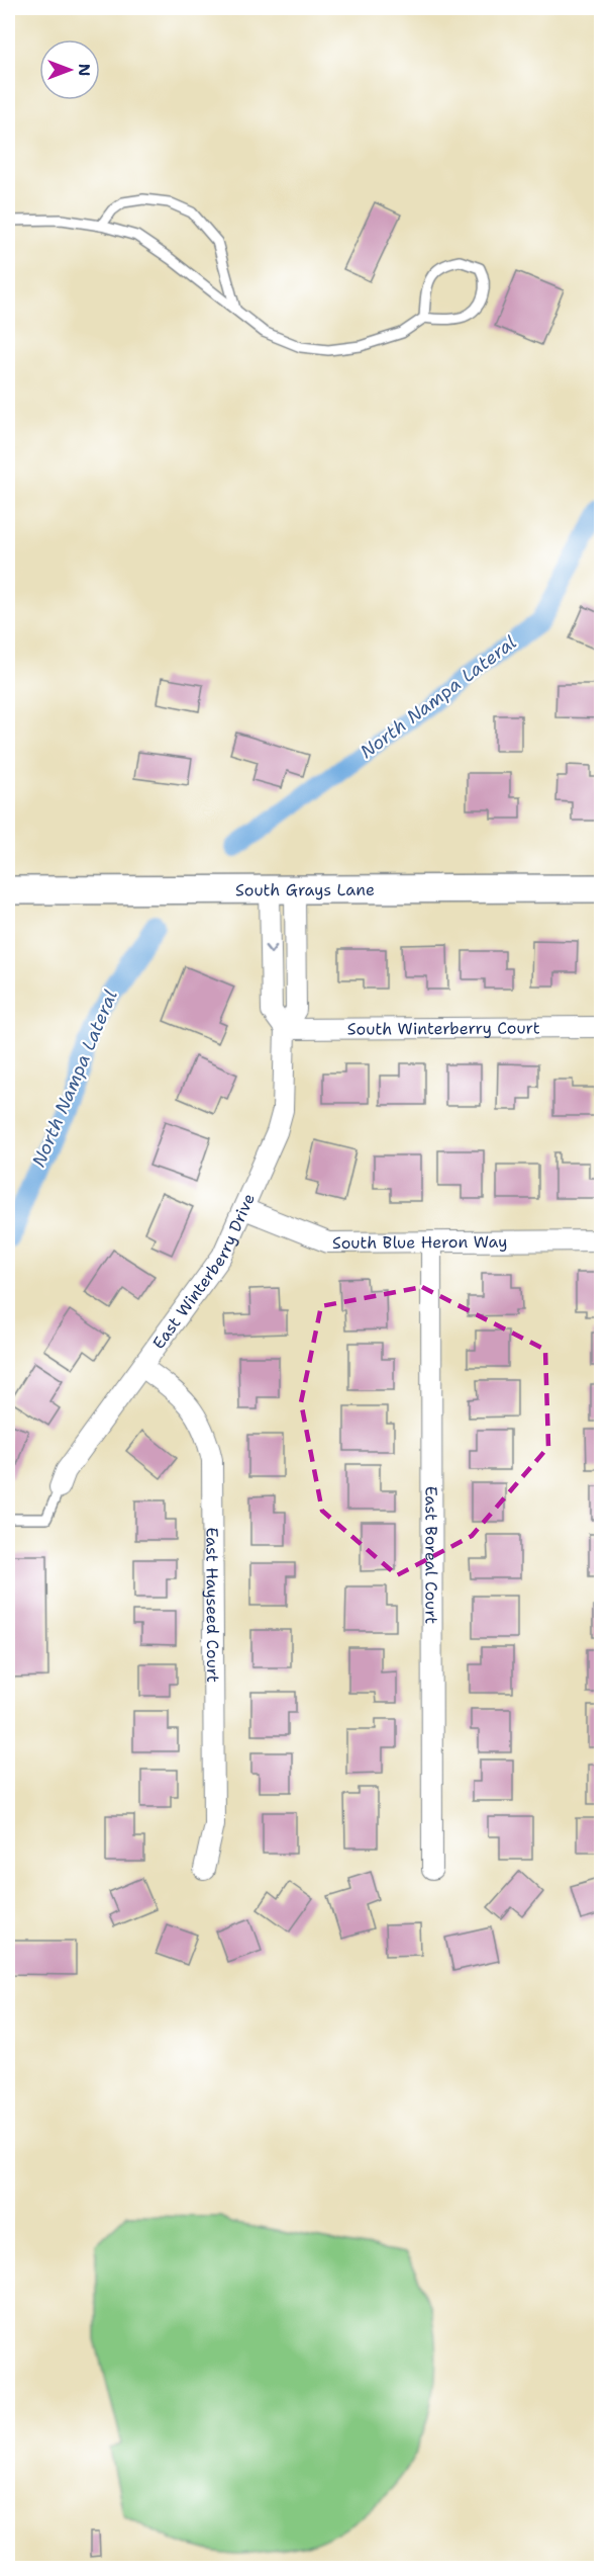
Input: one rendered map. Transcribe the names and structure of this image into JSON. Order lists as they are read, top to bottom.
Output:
{
  "streets": {
    "street": [
      "South Grays Lane",
      "South Winterberry Court",
      "South Blue Heron Way",
      "East Winterberry Drive",
      "East Boreal Court",
      "East Hayseed Court"
    ]
  },
  "crossings": [
    ["South Grays Lane", "East Winterberry Drive"],
    ["South Winterberry Court", "East Winterberry Drive"],
    ["South Blue Heron Way", "East Winterberry Drive"],
    ["South Blue Heron Way", "East Boreal Court"],
    ["East Winterberry Drive", "East Hayseed Court"]
  ],
  "water": ["North Nampa Lateral"],
  "north": "right"
}
